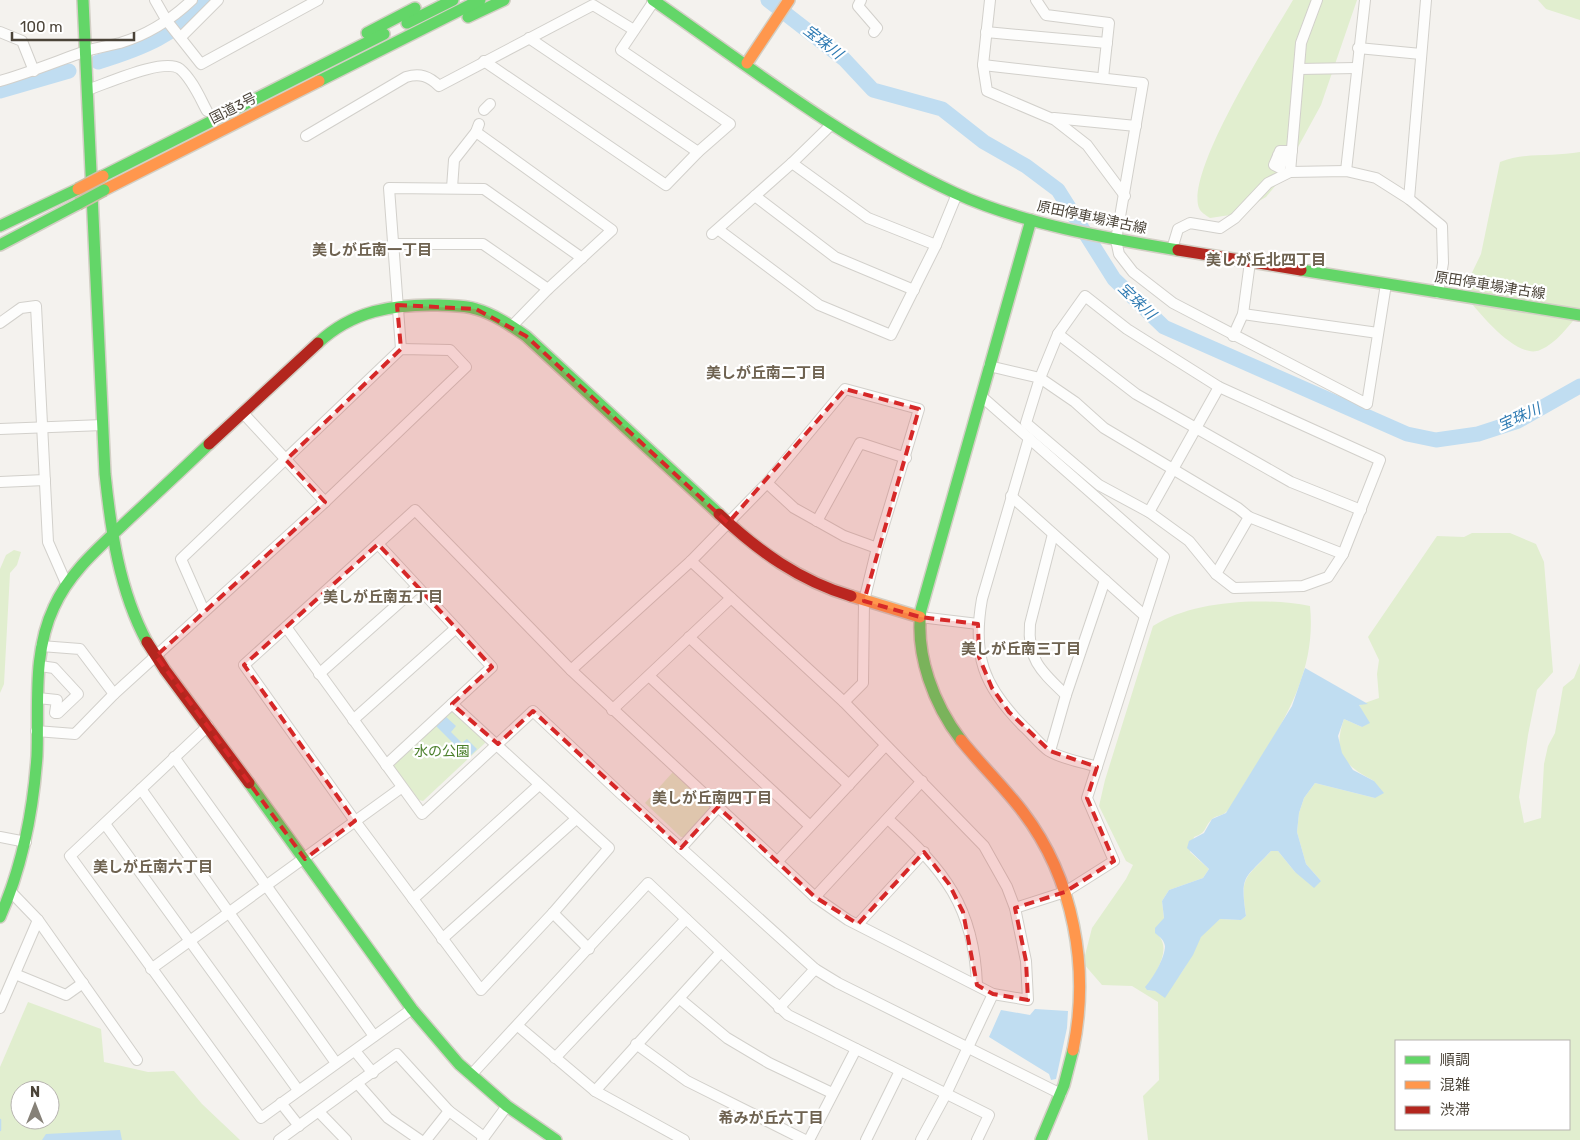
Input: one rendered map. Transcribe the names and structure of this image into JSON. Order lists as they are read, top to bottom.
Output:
{
  "streets": {
    "main road": ["国道3号", "原田停車場津古線"]
  },
  "districts": [
    "美しが丘南一丁目",
    "美しが丘北四丁目",
    "美しが丘南二丁目",
    "美しが丘南五丁目",
    "美しが丘南三丁目",
    "美しが丘南四丁目",
    "美しが丘南六丁目",
    "希みが丘六丁目"
  ],
  "water": ["宝珠川"],
  "parks": ["水の公園"],
  "legend": ["順調", "混雑", "渋滞"],
  "scale_bar": "100 m",
  "north": "top"
}
